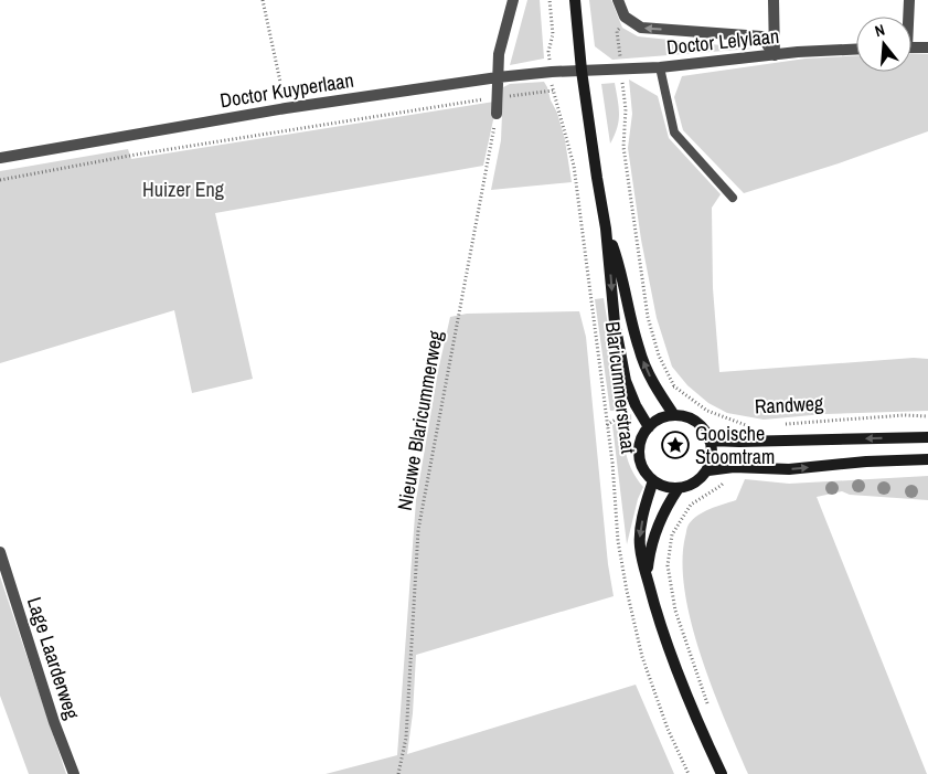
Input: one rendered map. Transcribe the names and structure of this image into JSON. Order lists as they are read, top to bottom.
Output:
{
  "streets": {
    "main road": ["Blaricummerstraat", "Randweg"],
    "street": ["Doctor Lelylaan", "Doctor Kuyperlaan", "Lage Laarderweg"],
    "path": ["Nieuwe Blaricummerweg"]
  },
  "crossings": [
    ["Doctor Lelylaan", "Doctor Kuyperlaan"],
    ["Doctor Lelylaan", "Blaricummerstraat"],
    ["Doctor Kuyperlaan", "Blaricummerstraat"],
    ["Blaricummerstraat", "Randweg"]
  ],
  "parks": ["Huizer Eng"],
  "places": {
    "place": ["Gooische Stoomtram"]
  },
  "north": "top"
}
